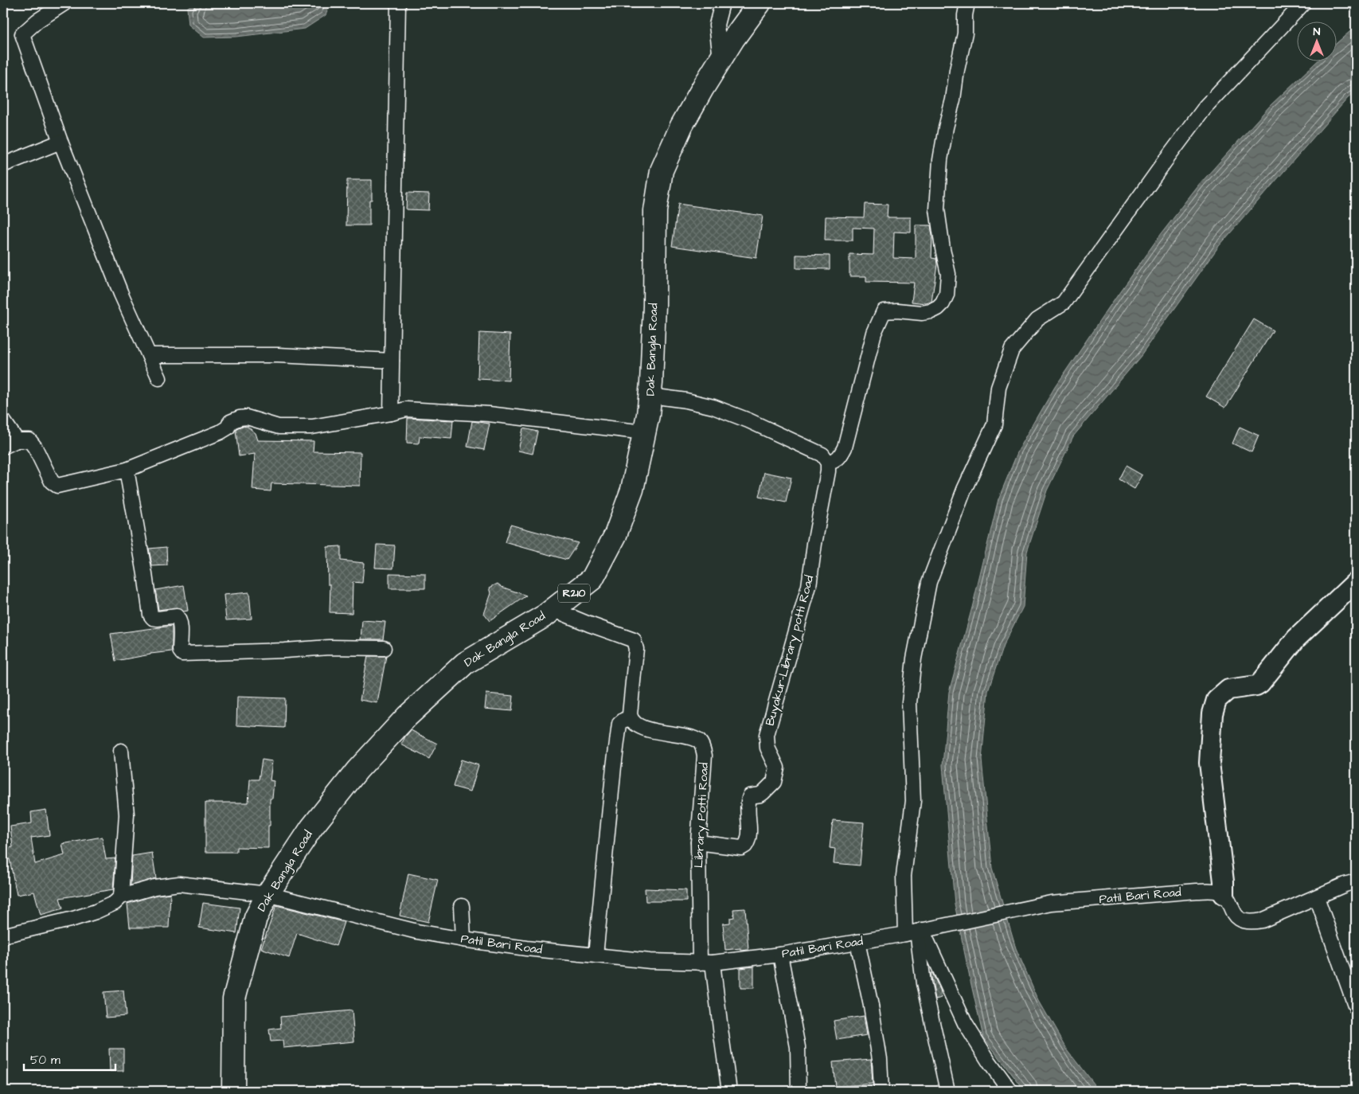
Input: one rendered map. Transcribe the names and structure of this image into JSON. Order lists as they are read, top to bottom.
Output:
{
  "streets": {
    "main road": ["Dak Bangla Road", "R210"],
    "street": ["Buyakur-Library potti Road", "Library Potti Road", "Patil Bari Road"]
  },
  "crossings": [
    ["Dak Bangla Road", "Patil Bari Road"],
    ["Buyakur-Library potti Road", "Library Potti Road"],
    ["Library Potti Road", "Patil Bari Road"]
  ],
  "scale_bar": "50 m",
  "north": "top"
}
